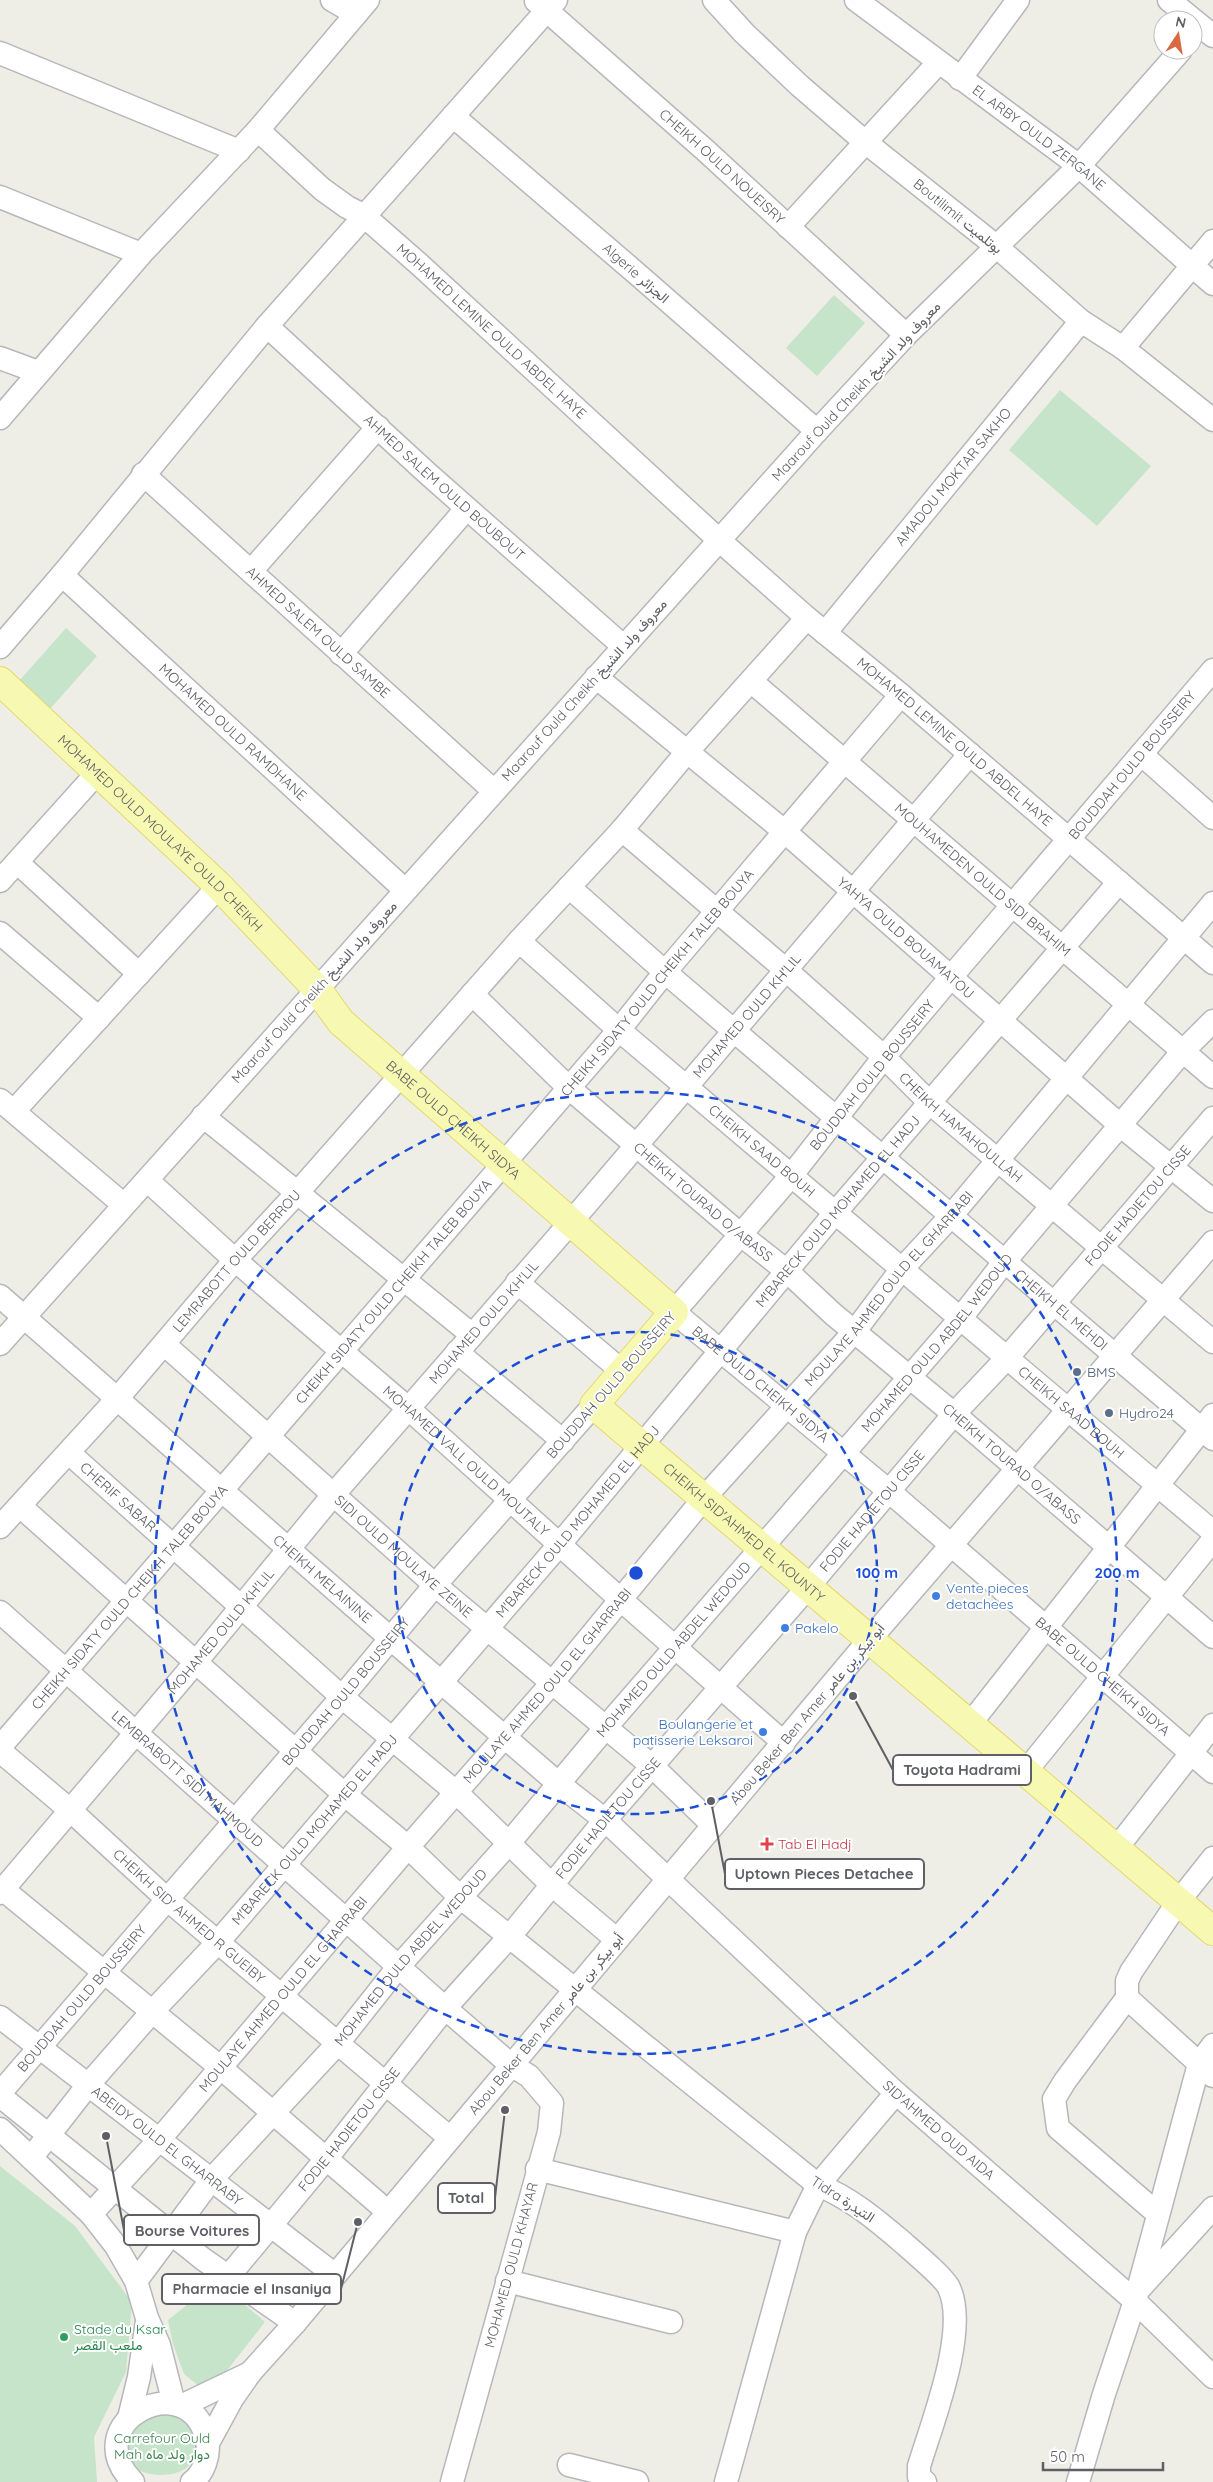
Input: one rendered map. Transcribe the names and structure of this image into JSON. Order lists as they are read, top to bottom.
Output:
{
  "streets": {
    "main road": [
      "BOUDDAH OULD BOUSSEIRY",
      "MOHAMED OULD MOULAYE OULD CHEIKH",
      "BABE OULD CHEIKH SIDYA",
      "CHEIKH SID'AHMED EL KOUNTY"
    ],
    "street": [
      "EL ARBY OULD ZERGANE",
      "CHEIKH OULD NOUEISRY",
      "Boutilimit بوتلميت",
      "Algerie الجزائر",
      "MOHAMED LEMINE OULD ABDEL HAYE",
      "Maarouf Ould Cheikh معروف ولد الشيخ",
      "AMADOU MOKTAR SAKHO",
      "AHMED SALEM OULD BOUBOUT",
      "AHMED SALEM OULD SAMBE",
      "MOHAMED OULD RAMDHANE",
      "MOUHAMEDEN OULD SIDI BRAHIM",
      "YAHYA OULD BOUAMATOU",
      "CHEIKH SIDATY OULD CHEIKH TALEB BOUYA",
      "MOHAMED OULD KH'LIL",
      "CHEIKH HAMAHOULLAH",
      "CHEIKH SAAD BOUH",
      "CHEIKH TOURAD O/ABASS",
      "FODIE HADIETOU CISSE",
      "M'BARECK OULD MOHAMED EL HADJ",
      "LEMRABOTT OULD BERROU",
      "MOULAYE AHMED OULD EL GHARRABI",
      "CHEIKH EL MEHDI",
      "MOHAMED OULD ABDEL WEDOUD",
      "MOHAMED VALL OULD MOUTALY",
      "CHERIF SABAR",
      "SIDI OULD MOULAYE ZEINE",
      "CHEIKH MELAININE",
      "Abou Beker Ben Amer أبو بيكر بن عامر",
      "LEMBRABOTT SIDI MAHMOUD",
      "CHEIKH SID' AHMED R GUEIBY",
      "SID'AHMED OUD AIDA",
      "ABEIDY OULD EL GHARRABY",
      "Tidra التيدرة",
      "MOHAMED OULD KHAYAR"
    ]
  },
  "crossings": [
    ["EL ARBY OULD ZERGANE", "Maarouf Ould Cheikh معروف ولد الشيخ"],
    ["CHEIKH OULD NOUEISRY", "Maarouf Ould Cheikh معروف ولد الشيخ"],
    ["Boutilimit بوتلميت", "Maarouf Ould Cheikh معروف ولد الشيخ"],
    ["Boutilimit بوتلميت", "AMADOU MOKTAR SAKHO"],
    ["Algerie الجزائر", "Maarouf Ould Cheikh معروف ولد الشيخ"],
    ["MOHAMED LEMINE OULD ABDEL HAYE", "Maarouf Ould Cheikh معروف ولد الشيخ"],
    ["MOHAMED LEMINE OULD ABDEL HAYE", "AMADOU MOKTAR SAKHO"],
    ["MOHAMED LEMINE OULD ABDEL HAYE", "BOUDDAH OULD BOUSSEIRY"],
    ["MOHAMED LEMINE OULD ABDEL HAYE", "CHEIKH SIDATY OULD CHEIKH TALEB BOUYA"],
    ["MOHAMED LEMINE OULD ABDEL HAYE", "MOHAMED OULD KH'LIL"],
    ["MOHAMED LEMINE OULD ABDEL HAYE", "M'BARECK OULD MOHAMED EL HADJ"],
    ["MOHAMED LEMINE OULD ABDEL HAYE", "LEMRABOTT OULD BERROU"],
    ["MOHAMED LEMINE OULD ABDEL HAYE", "MOULAYE AHMED OULD EL GHARRABI"],
    ["Maarouf Ould Cheikh معروف ولد الشيخ", "AHMED SALEM OULD BOUBOUT"],
    ["Maarouf Ould Cheikh معروف ولد الشيخ", "AHMED SALEM OULD SAMBE"],
    ["Maarouf Ould Cheikh معروف ولد الشيخ", "MOHAMED OULD RAMDHANE"],
    ["Maarouf Ould Cheikh معروف ولد الشيخ", "MOHAMED OULD MOULAYE OULD CHEIKH"],
    ["Maarouf Ould Cheikh معروف ولد الشيخ", "YAHYA OULD BOUAMATOU"],
    ["Maarouf Ould Cheikh معروف ولد الشيخ", "BABE OULD CHEIKH SIDYA"],
    ["Maarouf Ould Cheikh معروف ولد الشيخ", "MOHAMED VALL OULD MOUTALY"],
    ["Maarouf Ould Cheikh معروف ولد الشيخ", "CHEIKH MELAININE"],
    ["BOUDDAH OULD BOUSSEIRY", "MOUHAMEDEN OULD SIDI BRAHIM"],
    ["BOUDDAH OULD BOUSSEIRY", "YAHYA OULD BOUAMATOU"],
    ["BOUDDAH OULD BOUSSEIRY", "BABE OULD CHEIKH SIDYA"],
    ["BOUDDAH OULD BOUSSEIRY", "CHEIKH HAMAHOULLAH"],
    ["BOUDDAH OULD BOUSSEIRY", "CHEIKH SAAD BOUH"],
    ["BOUDDAH OULD BOUSSEIRY", "CHEIKH TOURAD O/ABASS"],
    ["BOUDDAH OULD BOUSSEIRY", "CHEIKH EL MEHDI"],
    ["BOUDDAH OULD BOUSSEIRY", "MOHAMED VALL OULD MOUTALY"],
    ["BOUDDAH OULD BOUSSEIRY", "CHERIF SABAR"],
    ["BOUDDAH OULD BOUSSEIRY", "CHEIKH SID'AHMED EL KOUNTY"],
    ["BOUDDAH OULD BOUSSEIRY", "SIDI OULD MOULAYE ZEINE"],
    ["BOUDDAH OULD BOUSSEIRY", "CHEIKH MELAININE"],
    ["BOUDDAH OULD BOUSSEIRY", "LEMBRABOTT SIDI MAHMOUD"],
    ["BOUDDAH OULD BOUSSEIRY", "CHEIKH SID' AHMED R GUEIBY"],
    ["BOUDDAH OULD BOUSSEIRY", "ABEIDY OULD EL GHARRABY"],
    ["BOUDDAH OULD BOUSSEIRY", "Tidra التيدرة"],
    ["MOHAMED OULD MOULAYE OULD CHEIKH", "BABE OULD CHEIKH SIDYA"],
    ["MOUHAMEDEN OULD SIDI BRAHIM", "CHEIKH SIDATY OULD CHEIKH TALEB BOUYA"],
    ["MOUHAMEDEN OULD SIDI BRAHIM", "MOHAMED OULD KH'LIL"],
    ["MOUHAMEDEN OULD SIDI BRAHIM", "M'BARECK OULD MOHAMED EL HADJ"],
    ["MOUHAMEDEN OULD SIDI BRAHIM", "LEMRABOTT OULD BERROU"],
    ["MOUHAMEDEN OULD SIDI BRAHIM", "MOULAYE AHMED OULD EL GHARRABI"],
    ["MOUHAMEDEN OULD SIDI BRAHIM", "MOHAMED OULD ABDEL WEDOUD"],
    ["YAHYA OULD BOUAMATOU", "CHEIKH SIDATY OULD CHEIKH TALEB BOUYA"],
    ["YAHYA OULD BOUAMATOU", "MOHAMED OULD KH'LIL"],
    ["YAHYA OULD BOUAMATOU", "FODIE HADIETOU CISSE"],
    ["YAHYA OULD BOUAMATOU", "M'BARECK OULD MOHAMED EL HADJ"],
    ["YAHYA OULD BOUAMATOU", "LEMRABOTT OULD BERROU"],
    ["YAHYA OULD BOUAMATOU", "MOULAYE AHMED OULD EL GHARRABI"],
    ["YAHYA OULD BOUAMATOU", "MOHAMED OULD ABDEL WEDOUD"],
    ["CHEIKH SIDATY OULD CHEIKH TALEB BOUYA", "BABE OULD CHEIKH SIDYA"],
    ["CHEIKH SIDATY OULD CHEIKH TALEB BOUYA", "CHEIKH HAMAHOULLAH"],
    ["CHEIKH SIDATY OULD CHEIKH TALEB BOUYA", "CHEIKH SAAD BOUH"],
    ["CHEIKH SIDATY OULD CHEIKH TALEB BOUYA", "CHEIKH TOURAD O/ABASS"],
    ["CHEIKH SIDATY OULD CHEIKH TALEB BOUYA", "CHEIKH EL MEHDI"],
    ["CHEIKH SIDATY OULD CHEIKH TALEB BOUYA", "MOHAMED VALL OULD MOUTALY"],
    ["CHEIKH SIDATY OULD CHEIKH TALEB BOUYA", "CHERIF SABAR"],
    ["CHEIKH SIDATY OULD CHEIKH TALEB BOUYA", "SIDI OULD MOULAYE ZEINE"],
    ["CHEIKH SIDATY OULD CHEIKH TALEB BOUYA", "CHEIKH MELAININE"],
    ["CHEIKH SIDATY OULD CHEIKH TALEB BOUYA", "LEMBRABOTT SIDI MAHMOUD"],
    ["CHEIKH SIDATY OULD CHEIKH TALEB BOUYA", "Tidra التيدرة"],
    ["MOHAMED OULD KH'LIL", "BABE OULD CHEIKH SIDYA"],
    ["MOHAMED OULD KH'LIL", "CHEIKH HAMAHOULLAH"],
    ["MOHAMED OULD KH'LIL", "CHEIKH SAAD BOUH"],
    ["MOHAMED OULD KH'LIL", "CHEIKH TOURAD O/ABASS"],
    ["MOHAMED OULD KH'LIL", "CHEIKH EL MEHDI"],
    ["MOHAMED OULD KH'LIL", "MOHAMED VALL OULD MOUTALY"],
    ["MOHAMED OULD KH'LIL", "CHERIF SABAR"],
    ["MOHAMED OULD KH'LIL", "SIDI OULD MOULAYE ZEINE"],
    ["MOHAMED OULD KH'LIL", "CHEIKH MELAININE"],
    ["MOHAMED OULD KH'LIL", "LEMBRABOTT SIDI MAHMOUD"],
    ["MOHAMED OULD KH'LIL", "CHEIKH SID' AHMED R GUEIBY"],
    ["MOHAMED OULD KH'LIL", "Tidra التيدرة"],
    ["BABE OULD CHEIKH SIDYA", "FODIE HADIETOU CISSE"],
    ["BABE OULD CHEIKH SIDYA", "M'BARECK OULD MOHAMED EL HADJ"],
    ["BABE OULD CHEIKH SIDYA", "LEMRABOTT OULD BERROU"],
    ["BABE OULD CHEIKH SIDYA", "MOULAYE AHMED OULD EL GHARRABI"],
    ["BABE OULD CHEIKH SIDYA", "MOHAMED OULD ABDEL WEDOUD"],
    ["BABE OULD CHEIKH SIDYA", "Abou Beker Ben Amer أبو بيكر بن عامر"],
    ["CHEIKH HAMAHOULLAH", "FODIE HADIETOU CISSE"],
    ["CHEIKH HAMAHOULLAH", "M'BARECK OULD MOHAMED EL HADJ"],
    ["CHEIKH HAMAHOULLAH", "LEMRABOTT OULD BERROU"],
    ["CHEIKH HAMAHOULLAH", "MOULAYE AHMED OULD EL GHARRABI"],
    ["CHEIKH HAMAHOULLAH", "MOHAMED OULD ABDEL WEDOUD"],
    ["CHEIKH HAMAHOULLAH", "Abou Beker Ben Amer أبو بيكر بن عامر"],
    ["CHEIKH SAAD BOUH", "FODIE HADIETOU CISSE"],
    ["CHEIKH SAAD BOUH", "M'BARECK OULD MOHAMED EL HADJ"],
    ["CHEIKH SAAD BOUH", "LEMRABOTT OULD BERROU"],
    ["CHEIKH SAAD BOUH", "MOULAYE AHMED OULD EL GHARRABI"],
    ["CHEIKH SAAD BOUH", "MOHAMED OULD ABDEL WEDOUD"],
    ["CHEIKH SAAD BOUH", "Abou Beker Ben Amer أبو بيكر بن عامر"],
    ["CHEIKH TOURAD O/ABASS", "FODIE HADIETOU CISSE"],
    ["CHEIKH TOURAD O/ABASS", "M'BARECK OULD MOHAMED EL HADJ"],
    ["CHEIKH TOURAD O/ABASS", "LEMRABOTT OULD BERROU"],
    ["CHEIKH TOURAD O/ABASS", "MOULAYE AHMED OULD EL GHARRABI"],
    ["CHEIKH TOURAD O/ABASS", "MOHAMED OULD ABDEL WEDOUD"],
    ["CHEIKH TOURAD O/ABASS", "Abou Beker Ben Amer أبو بيكر بن عامر"],
    ["FODIE HADIETOU CISSE", "CHEIKH EL MEHDI"],
    ["FODIE HADIETOU CISSE", "MOHAMED VALL OULD MOUTALY"],
    ["FODIE HADIETOU CISSE", "CHERIF SABAR"],
    ["FODIE HADIETOU CISSE", "CHEIKH SID'AHMED EL KOUNTY"],
    ["FODIE HADIETOU CISSE", "SIDI OULD MOULAYE ZEINE"],
    ["FODIE HADIETOU CISSE", "CHEIKH MELAININE"],
    ["FODIE HADIETOU CISSE", "LEMBRABOTT SIDI MAHMOUD"],
    ["FODIE HADIETOU CISSE", "CHEIKH SID' AHMED R GUEIBY"],
    ["FODIE HADIETOU CISSE", "ABEIDY OULD EL GHARRABY"],
    ["FODIE HADIETOU CISSE", "Tidra التيدرة"],
    ["M'BARECK OULD MOHAMED EL HADJ", "CHEIKH EL MEHDI"],
    ["M'BARECK OULD MOHAMED EL HADJ", "MOHAMED VALL OULD MOUTALY"],
    ["M'BARECK OULD MOHAMED EL HADJ", "CHERIF SABAR"],
    ["M'BARECK OULD MOHAMED EL HADJ", "CHEIKH SID'AHMED EL KOUNTY"],
    ["M'BARECK OULD MOHAMED EL HADJ", "SIDI OULD MOULAYE ZEINE"],
    ["M'BARECK OULD MOHAMED EL HADJ", "CHEIKH MELAININE"],
    ["M'BARECK OULD MOHAMED EL HADJ", "LEMBRABOTT SIDI MAHMOUD"],
    ["M'BARECK OULD MOHAMED EL HADJ", "CHEIKH SID' AHMED R GUEIBY"],
    ["M'BARECK OULD MOHAMED EL HADJ", "ABEIDY OULD EL GHARRABY"],
    ["M'BARECK OULD MOHAMED EL HADJ", "Tidra التيدرة"],
    ["LEMRABOTT OULD BERROU", "CHEIKH EL MEHDI"],
    ["LEMRABOTT OULD BERROU", "MOHAMED VALL OULD MOUTALY"],
    ["LEMRABOTT OULD BERROU", "CHERIF SABAR"],
    ["LEMRABOTT OULD BERROU", "SIDI OULD MOULAYE ZEINE"],
    ["LEMRABOTT OULD BERROU", "CHEIKH MELAININE"],
    ["LEMRABOTT OULD BERROU", "Tidra التيدرة"],
    ["MOULAYE AHMED OULD EL GHARRABI", "CHEIKH EL MEHDI"],
    ["MOULAYE AHMED OULD EL GHARRABI", "MOHAMED VALL OULD MOUTALY"],
    ["MOULAYE AHMED OULD EL GHARRABI", "CHERIF SABAR"],
    ["MOULAYE AHMED OULD EL GHARRABI", "CHEIKH SID'AHMED EL KOUNTY"],
    ["MOULAYE AHMED OULD EL GHARRABI", "SIDI OULD MOULAYE ZEINE"],
    ["MOULAYE AHMED OULD EL GHARRABI", "CHEIKH MELAININE"],
    ["MOULAYE AHMED OULD EL GHARRABI", "LEMBRABOTT SIDI MAHMOUD"],
    ["MOULAYE AHMED OULD EL GHARRABI", "CHEIKH SID' AHMED R GUEIBY"],
    ["MOULAYE AHMED OULD EL GHARRABI", "ABEIDY OULD EL GHARRABY"],
    ["MOULAYE AHMED OULD EL GHARRABI", "Tidra التيدرة"],
    ["CHEIKH EL MEHDI", "MOHAMED OULD ABDEL WEDOUD"],
    ["CHEIKH EL MEHDI", "Abou Beker Ben Amer أبو بيكر بن عامر"],
    ["MOHAMED OULD ABDEL WEDOUD", "MOHAMED VALL OULD MOUTALY"],
    ["MOHAMED OULD ABDEL WEDOUD", "CHERIF SABAR"],
    ["MOHAMED OULD ABDEL WEDOUD", "CHEIKH SID'AHMED EL KOUNTY"],
    ["MOHAMED OULD ABDEL WEDOUD", "SIDI OULD MOULAYE ZEINE"],
    ["MOHAMED OULD ABDEL WEDOUD", "CHEIKH MELAININE"],
    ["MOHAMED OULD ABDEL WEDOUD", "LEMBRABOTT SIDI MAHMOUD"],
    ["MOHAMED OULD ABDEL WEDOUD", "CHEIKH SID' AHMED R GUEIBY"],
    ["MOHAMED OULD ABDEL WEDOUD", "ABEIDY OULD EL GHARRABY"],
    ["MOHAMED OULD ABDEL WEDOUD", "Tidra التيدرة"],
    ["MOHAMED VALL OULD MOUTALY", "Abou Beker Ben Amer أبو بيكر بن عامر"],
    ["CHERIF SABAR", "Abou Beker Ben Amer أبو بيكر بن عامر"],
    ["CHEIKH SID'AHMED EL KOUNTY", "Abou Beker Ben Amer أبو بيكر بن عامر"],
    ["SIDI OULD MOULAYE ZEINE", "Abou Beker Ben Amer أبو بيكر بن عامر"],
    ["CHEIKH MELAININE", "Abou Beker Ben Amer أبو بيكر بن عامر"],
    ["CHEIKH MELAININE", "SID'AHMED OUD AIDA"],
    ["Abou Beker Ben Amer أبو بيكر بن عامر", "LEMBRABOTT SIDI MAHMOUD"],
    ["Abou Beker Ben Amer أبو بيكر بن عامر", "CHEIKH SID' AHMED R GUEIBY"],
    ["Abou Beker Ben Amer أبو بيكر بن عامر", "SID'AHMED OUD AIDA"],
    ["Abou Beker Ben Amer أبو بيكر بن عامر", "ABEIDY OULD EL GHARRABY"],
    ["Abou Beker Ben Amer أبو بيكر بن عامر", "Tidra التيدرة"],
    ["Abou Beker Ben Amer أبو بيكر بن عامر", "MOHAMED OULD KHAYAR"],
    ["LEMBRABOTT SIDI MAHMOUD", "MOHAMED OULD KHAYAR"]
  ],
  "parks": ["Carrefour Ould Mah دوار ولد ماه"],
  "places": {
    "other": [
      "BMS",
      "Hydro24",
      "Vente pieces detachees",
      "Pakelo",
      "Toyota Hadrami",
      "Boulangerie et patisserie Leksaroi",
      "Uptown Pieces Detachee",
      "Total",
      "Bourse Voitures",
      "Pharmacie el Insaniya",
      "Stade du Ksar ملعب القصر"
    ],
    "health": ["Tab El Hadj"]
  },
  "scale_bar": "50 m",
  "north": "top",
  "rings": ["100 m", "200 m"]
}
